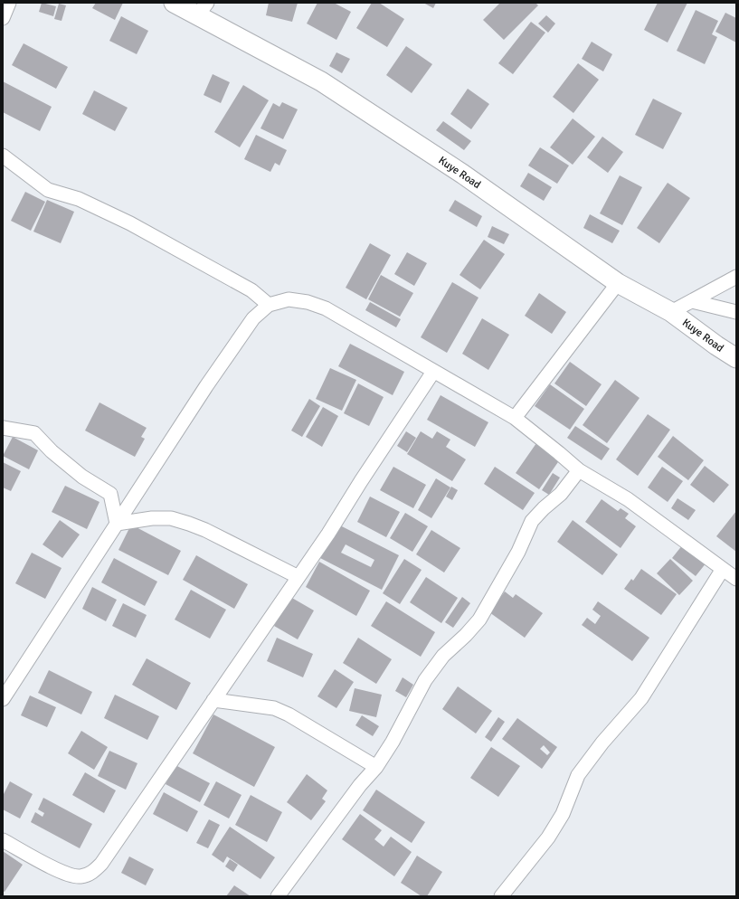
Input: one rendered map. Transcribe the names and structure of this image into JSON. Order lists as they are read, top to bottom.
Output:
{
  "streets": {
    "street": ["Kuye Road"]
  }
}
